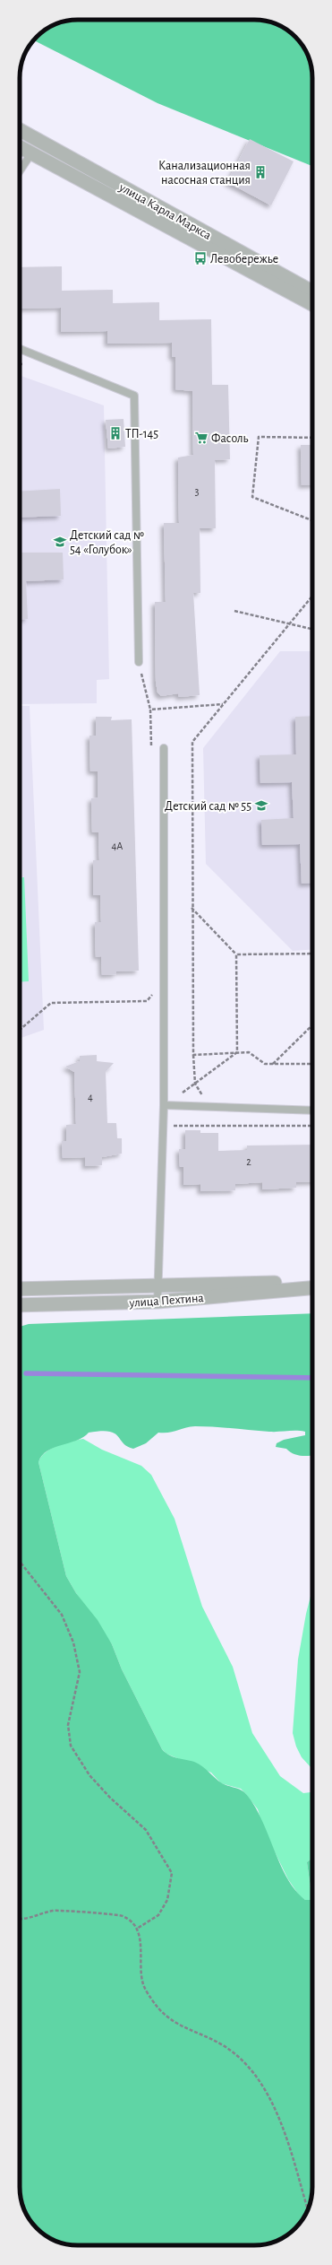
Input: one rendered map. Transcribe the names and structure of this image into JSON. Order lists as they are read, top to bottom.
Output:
{
  "streets": {
    "street": ["улица Карла Маркса", "улица Пехтина"]
  },
  "places": {
    "building": ["Канализационная насосная станция", "ТП-145"],
    "bus stop": ["Левобережье"],
    "supermarket": ["Фасоль"],
    "school or university": ["Детский сад № 54 «Голубок»", "Детский сад № 55"]
  },
  "house_numbers": [
    "3",
    "4А",
    "4",
    "2"
  ]
}
